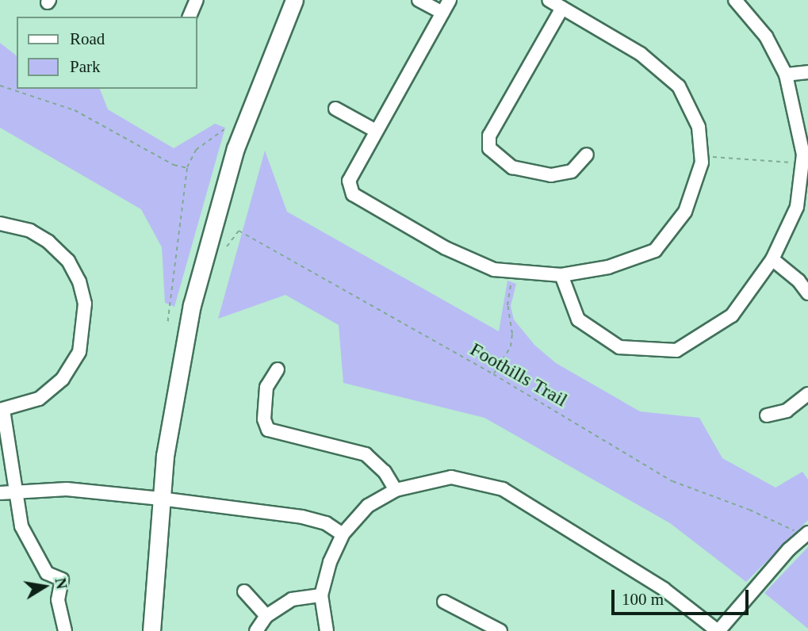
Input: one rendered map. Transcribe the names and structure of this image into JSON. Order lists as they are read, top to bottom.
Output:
{
  "streets": {
    "path": ["Foothills Trail"]
  },
  "legend": ["Road", "Park"],
  "scale_bar": "100 m",
  "north": "right"
}
